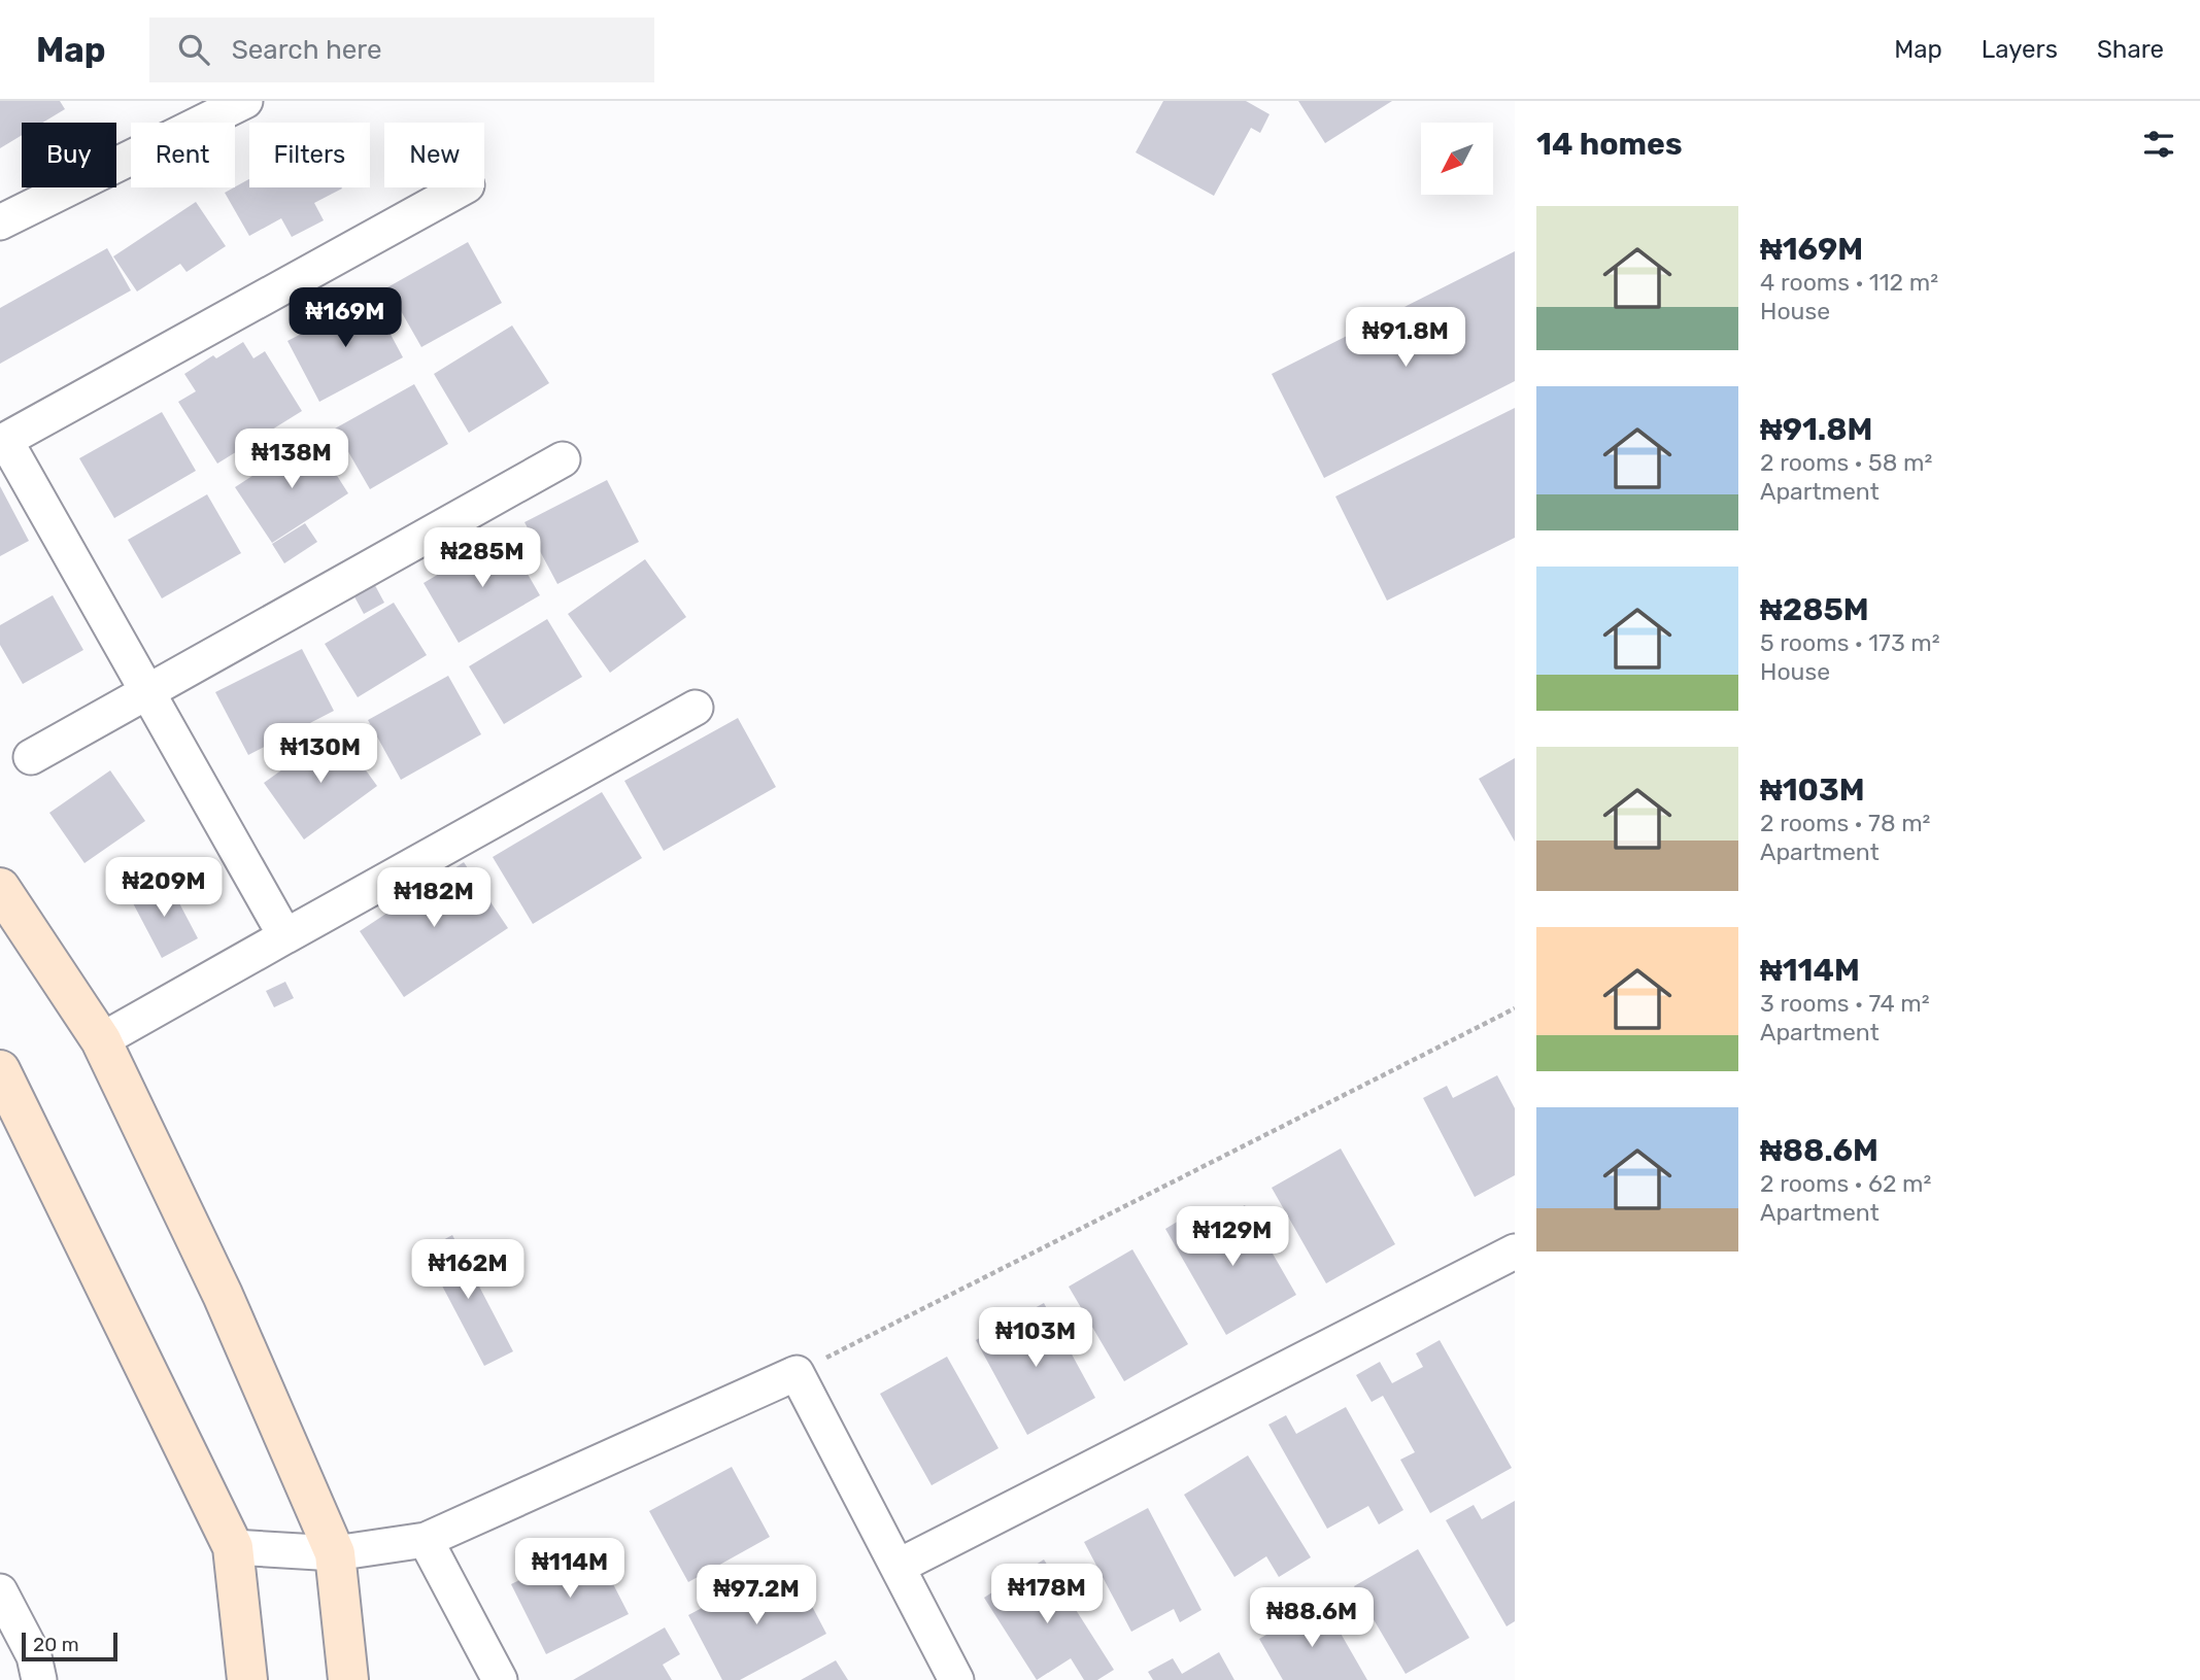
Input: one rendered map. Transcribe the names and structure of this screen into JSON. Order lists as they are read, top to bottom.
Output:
{
  "scale_bar": "20 m",
  "north": "bottom left",
  "page": {
    "header": "Map",
    "search": "Search here",
    "nav": ["Map", "Layers", "Share"],
    "heading": "14 homes",
    "chip": [
      "Buy",
      "Rent",
      "Filters",
      "New"
    ],
    "list": [
      {
        "name": "₦169M",
        "note": "4 rooms · 112 m² · House"
      },
      {
        "name": "₦91.8M",
        "note": "2 rooms · 58 m² · Apartment"
      },
      {
        "name": "₦285M",
        "note": "5 rooms · 173 m² · House"
      },
      {
        "name": "₦103M",
        "note": "2 rooms · 78 m² · Apartment"
      },
      {
        "name": "₦114M",
        "note": "3 rooms · 74 m² · Apartment"
      },
      {
        "name": "₦88.6M",
        "note": "2 rooms · 62 m² · Apartment"
      }
    ],
    "price": [
      "₦169M",
      "₦91.8M",
      "₦138M",
      "₦285M",
      "₦130M",
      "₦209M",
      "₦182M",
      "₦129M",
      "₦162M",
      "₦103M",
      "₦114M",
      "₦178M",
      "₦97.2M",
      "₦88.6M"
    ],
    "scale": "20 m"
  }
}
